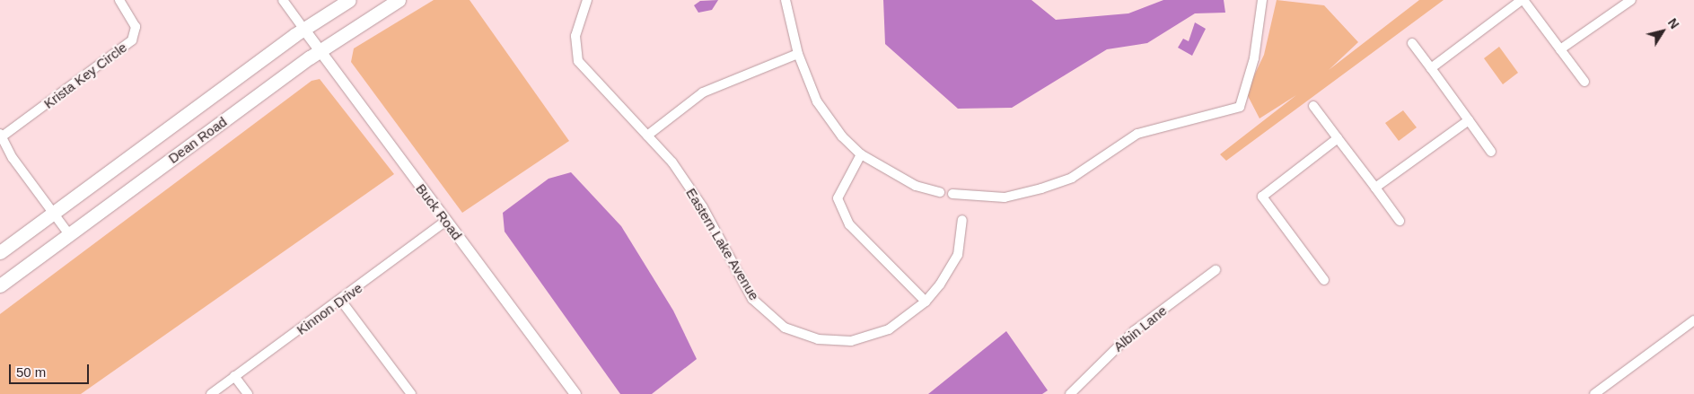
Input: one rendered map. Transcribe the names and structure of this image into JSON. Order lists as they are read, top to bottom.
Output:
{
  "streets": {
    "main road": ["Dean Road"],
    "street": [
      "Krista Key Circle",
      "Buck Road",
      "Eastern Lake Avenue",
      "Kinnon Drive",
      "Albin Lane"
    ]
  },
  "crossings": [
    ["Dean Road", "Buck Road"],
    ["Buck Road", "Kinnon Drive"]
  ],
  "scale_bar": "50 m",
  "north": "top right"
}
